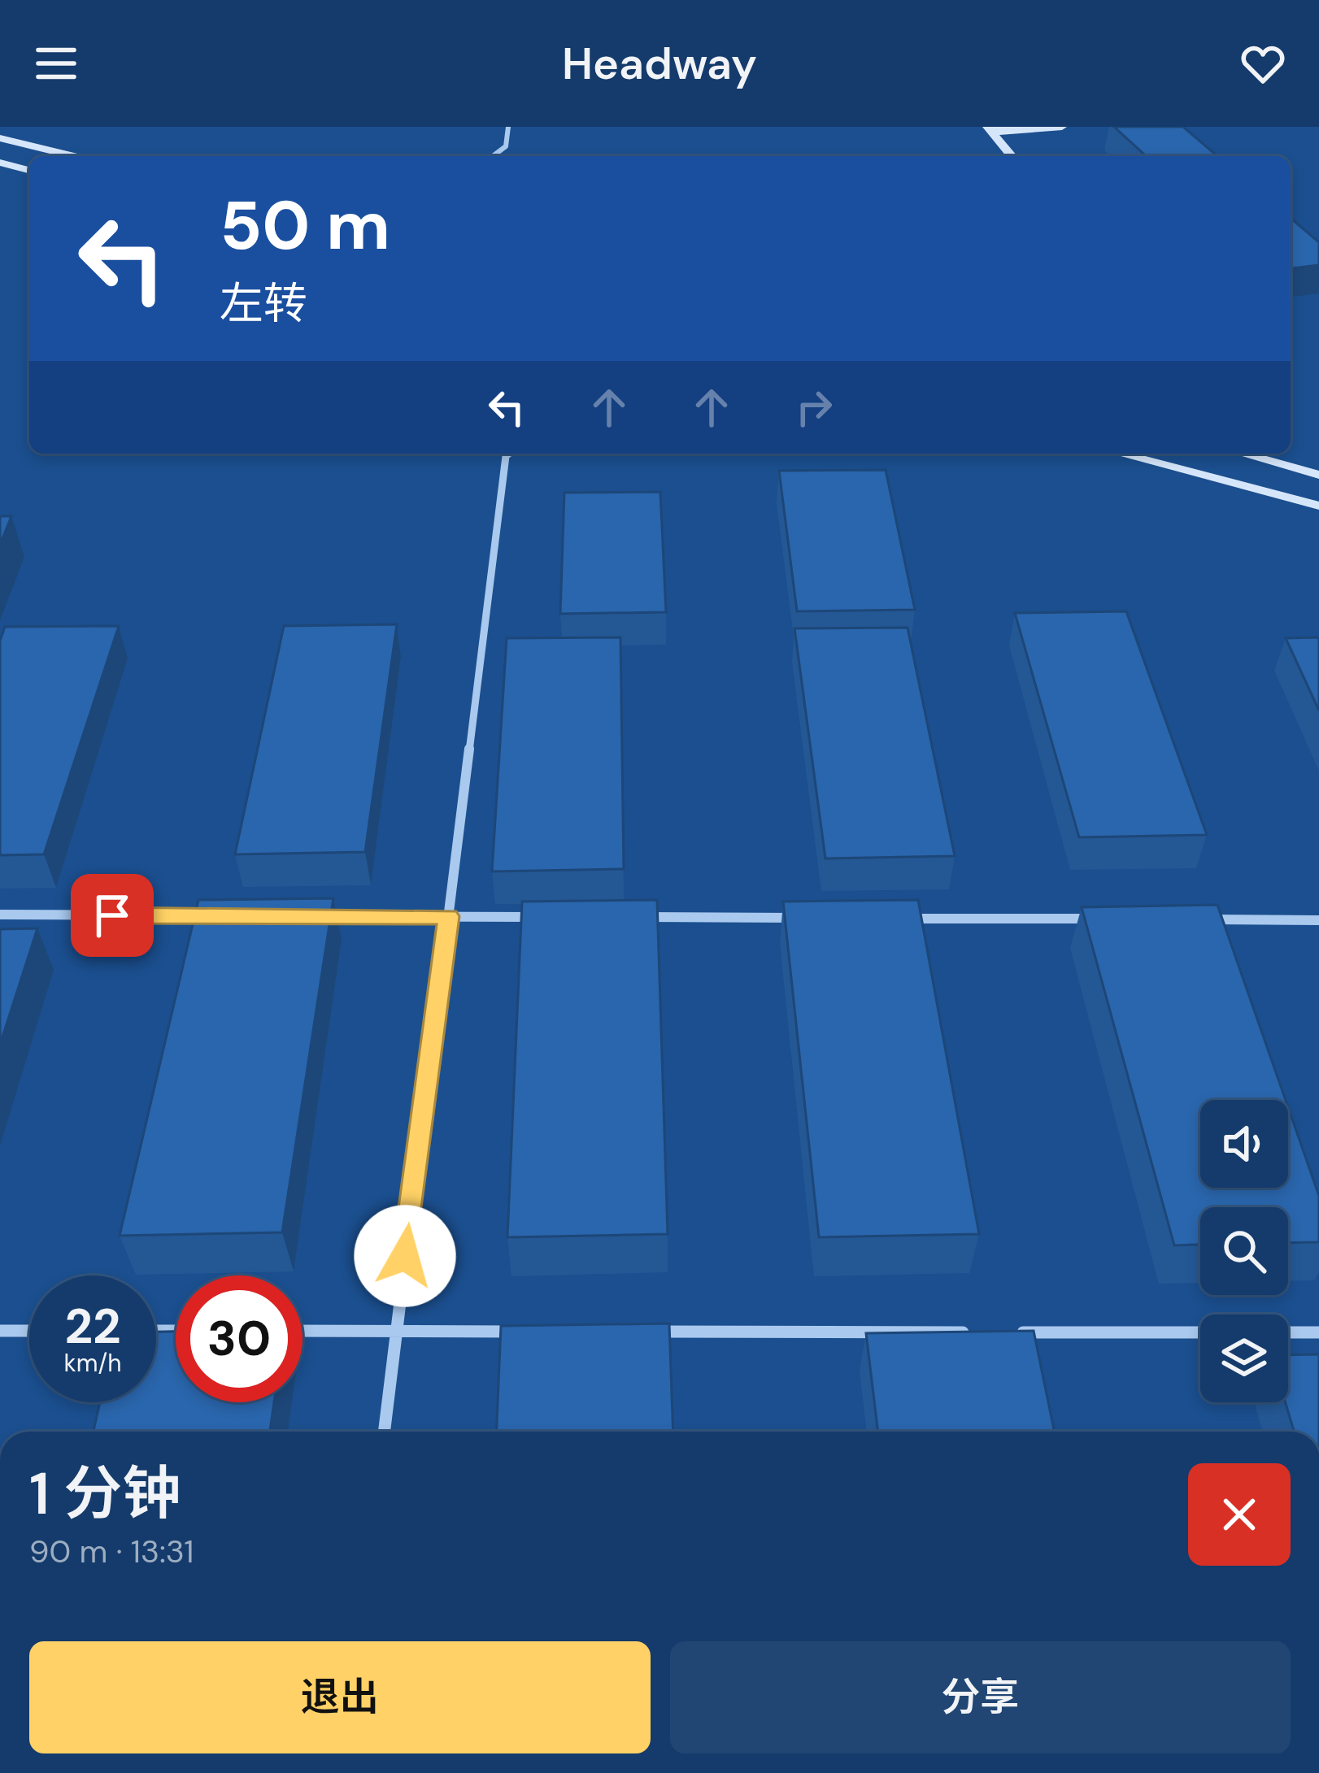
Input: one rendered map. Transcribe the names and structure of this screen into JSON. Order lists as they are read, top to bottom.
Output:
{
  "page": {
    "header": "Headway",
    "turn": ["50 m", "左转"],
    "speed": "22 km/h",
    "limit": "30",
    "heading": ["1 分钟", "90 m · 13:31"],
    "buttons": ["退出", "分享"]
  }
}
